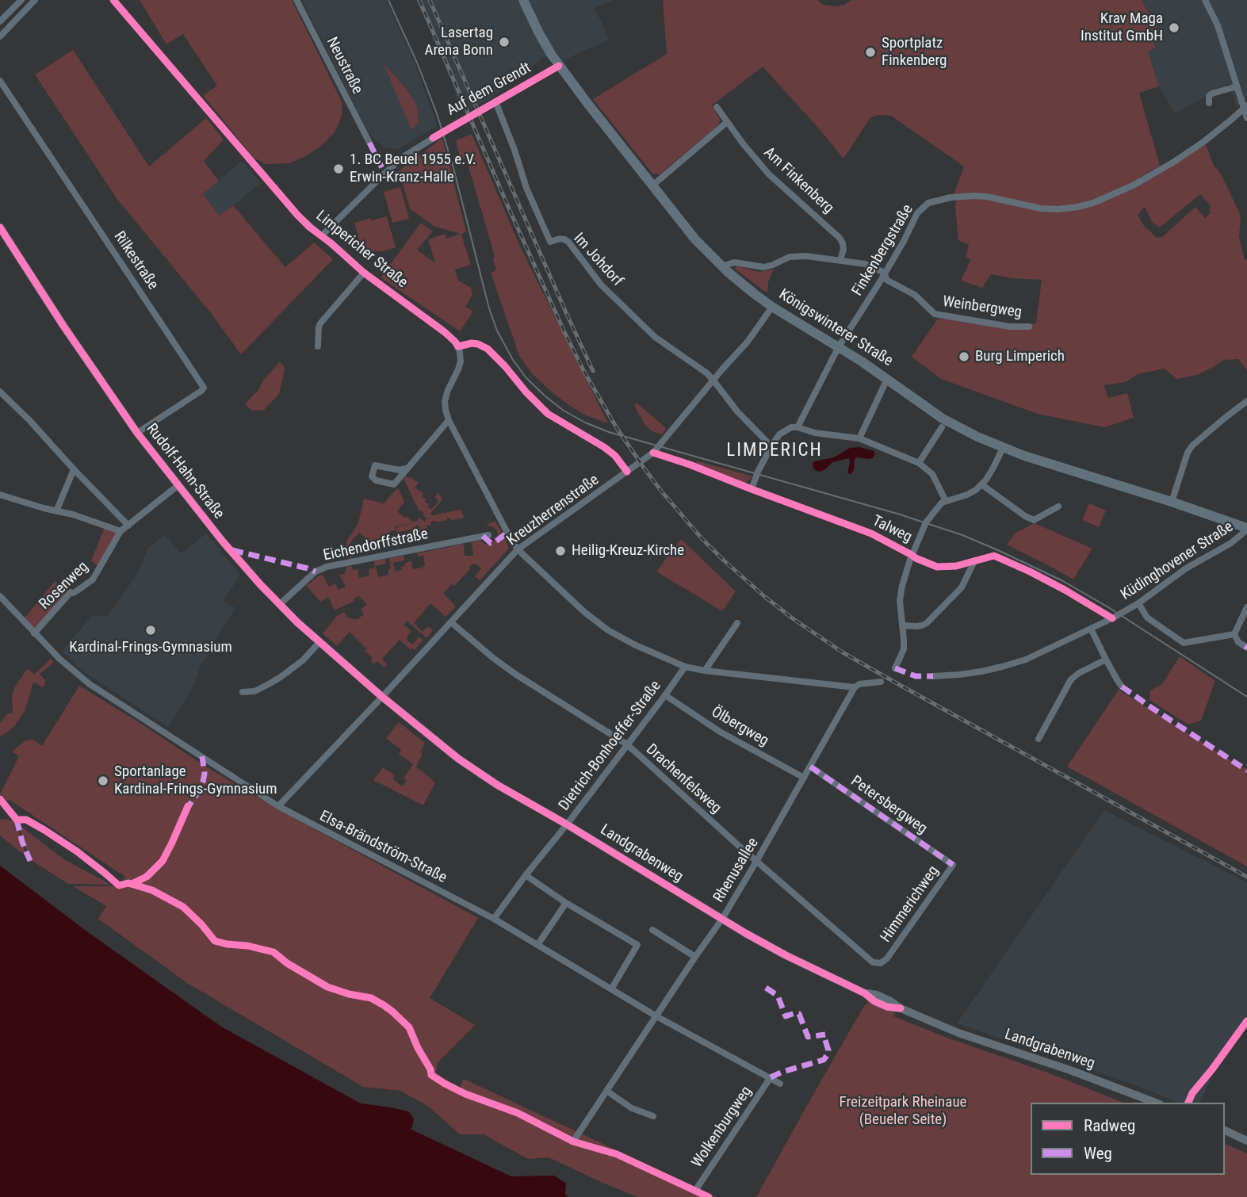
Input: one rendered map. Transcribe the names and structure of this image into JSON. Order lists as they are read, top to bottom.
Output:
{
  "streets": {
    "main road": ["Königswinterer Straße"],
    "street": [
      "Neustraße",
      "Auf dem Grendt",
      "Am Finkenberg",
      "Limpericher Straße",
      "Finkenbergstraße",
      "Im Johdorf",
      "Rilkestraße",
      "Weinbergweg",
      "Rudolf-Hahn-Straße",
      "Kreuzherrenstraße",
      "Talweg",
      "Eichendorffstraße",
      "Küdinghovener Straße",
      "Rosenweg",
      "Ölbergweg",
      "Dietrich-Bonhoeffer-Straße",
      "Drachenfelsweg",
      "Petersbergweg",
      "Elsa-Brändström-Straße",
      "Landgrabenweg",
      "Rhenusallee",
      "Himmerichweg",
      "Wolkenburgweg"
    ]
  },
  "crossings": [
    ["Auf dem Grendt", "Limpericher Straße"],
    ["Auf dem Grendt", "Im Johdorf"],
    ["Auf dem Grendt", "Königswinterer Straße"],
    ["Am Finkenberg", "Weinbergweg"],
    ["Finkenbergstraße", "Weinbergweg"],
    ["Finkenbergstraße", "Königswinterer Straße"],
    ["Im Johdorf", "Kreuzherrenstraße"],
    ["Rilkestraße", "Rudolf-Hahn-Straße"],
    ["Weinbergweg", "Königswinterer Straße"],
    ["Königswinterer Straße", "Kreuzherrenstraße"],
    ["Königswinterer Straße", "Küdinghovener Straße"],
    ["Rudolf-Hahn-Straße", "Kreuzherrenstraße"],
    ["Rudolf-Hahn-Straße", "Eichendorffstraße"],
    ["Rudolf-Hahn-Straße", "Rosenweg"],
    ["Rudolf-Hahn-Straße", "Landgrabenweg"],
    ["Kreuzherrenstraße", "Talweg"],
    ["Kreuzherrenstraße", "Drachenfelsweg"],
    ["Kreuzherrenstraße", "Elsa-Brändström-Straße"],
    ["Kreuzherrenstraße", "Landgrabenweg"],
    ["Talweg", "Küdinghovener Straße"],
    ["Rosenweg", "Elsa-Brändström-Straße"],
    ["Ölbergweg", "Dietrich-Bonhoeffer-Straße"],
    ["Ölbergweg", "Rhenusallee"],
    ["Dietrich-Bonhoeffer-Straße", "Drachenfelsweg"],
    ["Dietrich-Bonhoeffer-Straße", "Elsa-Brändström-Straße"],
    ["Dietrich-Bonhoeffer-Straße", "Landgrabenweg"],
    ["Drachenfelsweg", "Rhenusallee"],
    ["Drachenfelsweg", "Himmerichweg"],
    ["Petersbergweg", "Rhenusallee"],
    ["Petersbergweg", "Himmerichweg"],
    ["Elsa-Brändström-Straße", "Rhenusallee"],
    ["Elsa-Brändström-Straße", "Wolkenburgweg"],
    ["Landgrabenweg", "Rhenusallee"]
  ],
  "districts": ["LIMPERICH"],
  "parks": ["Freizeitpark Rheinaue (Beueler Seite)"],
  "places": [
    "Krav Maga Institut GmbH",
    "Lasertag Arena Bonn",
    "Sportplatz Finkenberg",
    "1. BC Beuel 1955 e.V. Erwin-Kranz-Halle",
    "Burg Limperich",
    "Heilig-Kreuz-Kirche",
    "Kardinal-Frings-Gymnasium",
    "Sportanlage Kardinal-Frings-Gymnasium"
  ],
  "legend": ["Radweg", "Weg"]
}
